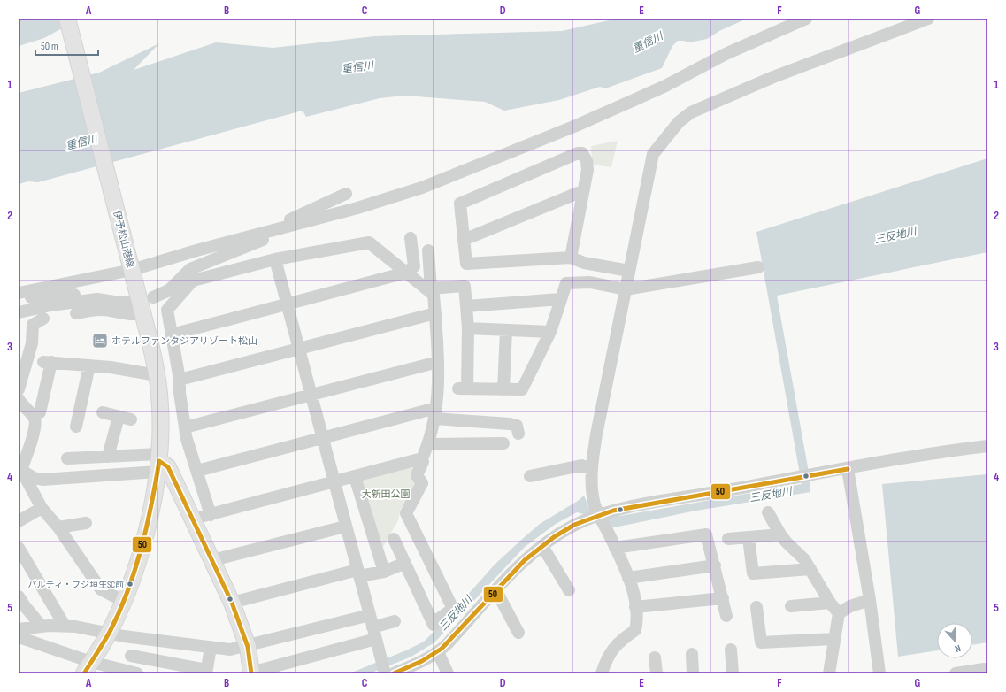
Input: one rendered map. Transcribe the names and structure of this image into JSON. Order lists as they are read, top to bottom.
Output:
{
  "streets": {
    "main road": ["伊予松山港線"]
  },
  "water": ["重信川", "三反地川"],
  "parks": ["大新田公園"],
  "places": {
    "hotel": ["ホテルファンタジアリゾート松山"],
    "other": ["パルティ・フジ垣生SC前"]
  },
  "lines": ["transit line 50"],
  "scale_bar": "50 m",
  "north": "bottom",
  "grid": {
    "columns": [
      "A",
      "B",
      "C",
      "D",
      "E",
      "F",
      "G"
    ],
    "rows": [
      "1",
      "2",
      "3",
      "4",
      "5"
    ]
  }
}
